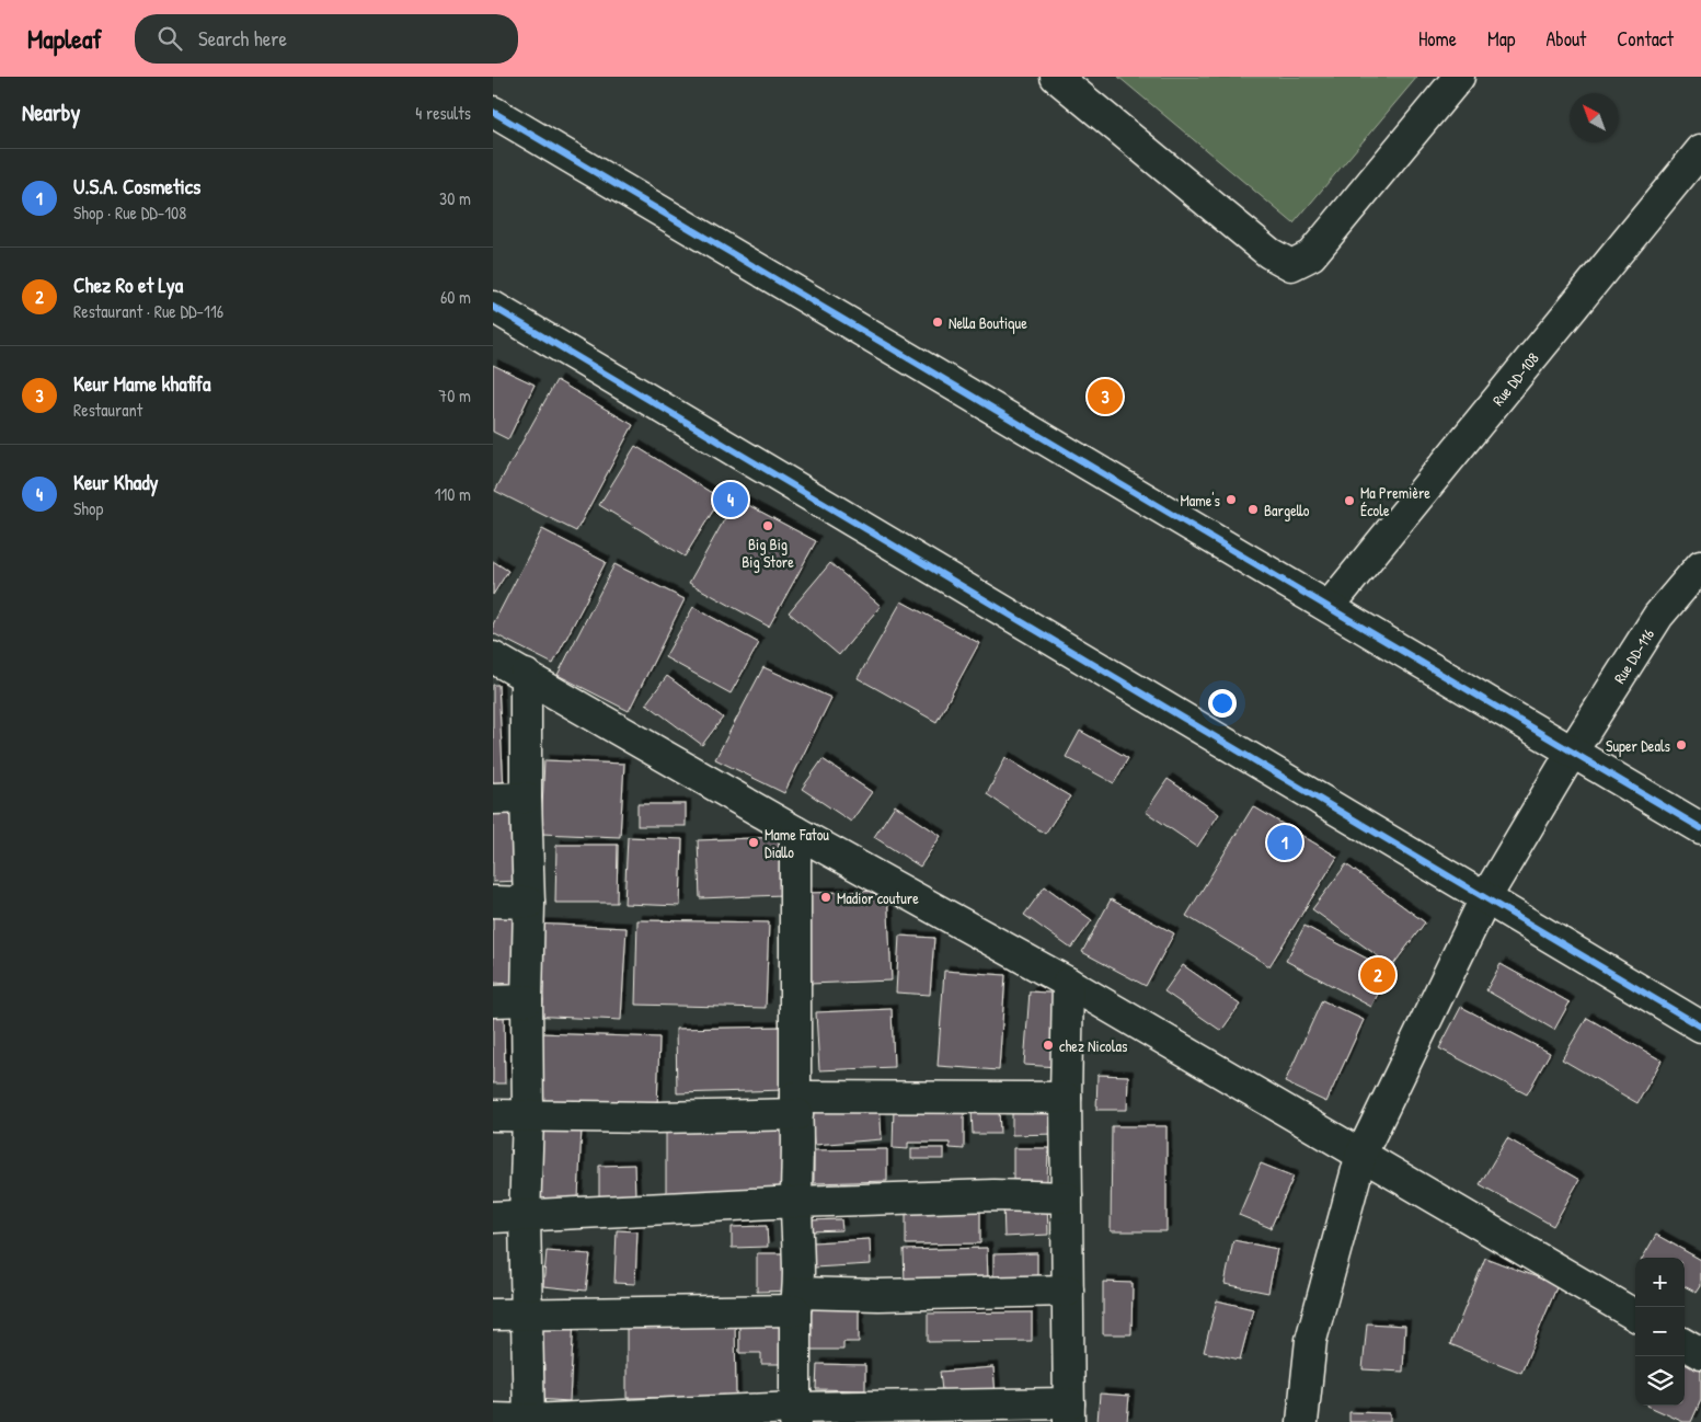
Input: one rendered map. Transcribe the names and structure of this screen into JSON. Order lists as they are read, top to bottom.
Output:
{
  "streets": {
    "street": ["Rue DD-108", "Rue DD-116"]
  },
  "places": [
    "Nella Boutique",
    "Mame's",
    "Ma Première École",
    "Bargello",
    "Big Big Big Store",
    "Super Deals",
    "Mame Fatou Diallo",
    "Madior couture",
    "chez Nicolas"
  ],
  "north": "top left",
  "page": {
    "header": "Mapleaf",
    "search": "Search here",
    "nav": [
      "Home",
      "Map",
      "About",
      "Contact"
    ],
    "heading": ["Nearby", "4 results"],
    "list": [
      {
        "mark": "1",
        "name": "U.S.A. Cosmetics",
        "note": "Shop · Rue DD-108",
        "value": "30 m"
      },
      {
        "mark": "2",
        "name": "Chez Ro et Lya",
        "note": "Restaurant · Rue DD-116",
        "value": "60 m"
      },
      {
        "mark": "3",
        "name": "Keur Mame khafifa",
        "note": "Restaurant",
        "value": "70 m"
      },
      {
        "mark": "4",
        "name": "Keur Khady",
        "note": "Shop",
        "value": "110 m"
      }
    ],
    "pins": [
      "3",
      "4",
      "1",
      "2"
    ],
    "map_buttons": ["+", "−"]
  }
}
